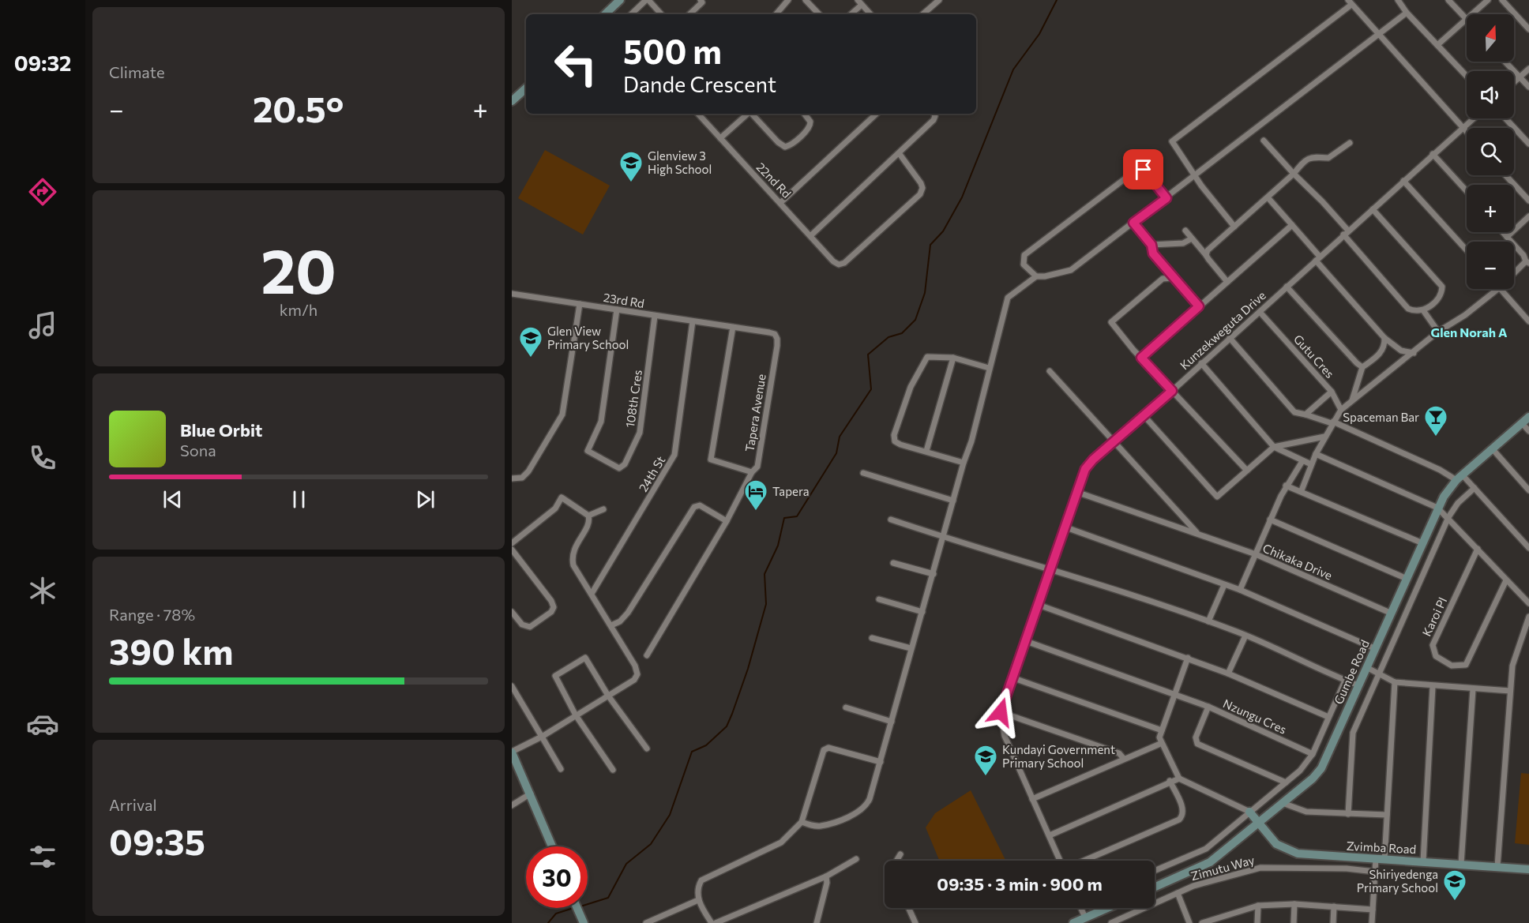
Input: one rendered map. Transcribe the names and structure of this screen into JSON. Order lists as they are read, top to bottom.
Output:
{
  "streets": {
    "street": [
      "22nd Rd",
      "23rd Rd",
      "Kunzekweguta Drive",
      "Gutu Cres",
      "108th Cres",
      "Tapera Avenue",
      "24th St",
      "Chikaka Drive",
      "Karoi Pl",
      "Gumbe Road",
      "Nzungu Cres",
      "Zvimba Road",
      "Zimutu Way"
    ]
  },
  "crossings": [
    ["23rd Rd", "108th Cres"],
    ["23rd Rd", "Tapera Avenue"],
    ["23rd Rd", "24th St"],
    ["Kunzekweguta Drive", "Gutu Cres"],
    ["Kunzekweguta Drive", "Chikaka Drive"],
    ["Chikaka Drive", "Gumbe Road"],
    ["Gumbe Road", "Zvimba Road"]
  ],
  "districts": ["Glen Norah A"],
  "places": {
    "school or university": [
      "Glenview 3 High School",
      "Glen View Primary School",
      "Kundayi Government Primary School",
      "Shiriyedenga Primary School"
    ],
    "bar": ["Spaceman Bar"],
    "hotel": ["Tapera"]
  },
  "north": "top",
  "page": {
    "tabs": "09:32",
    "tile": [
      "Climate",
      ["20", "km/h"],
      ["Range · 78%", "390 km"],
      ["Arrival", "09:35"]
    ],
    "map_buttons": ["+", "−"],
    "turn": ["500 m", "Dande Crescent"],
    "heat": ["−", "20.5°", "+"],
    "song": ["Blue Orbit", "Sona"],
    "limit": "30",
    "trip": "09:35 · 3 min · 900 m"
  }
}
